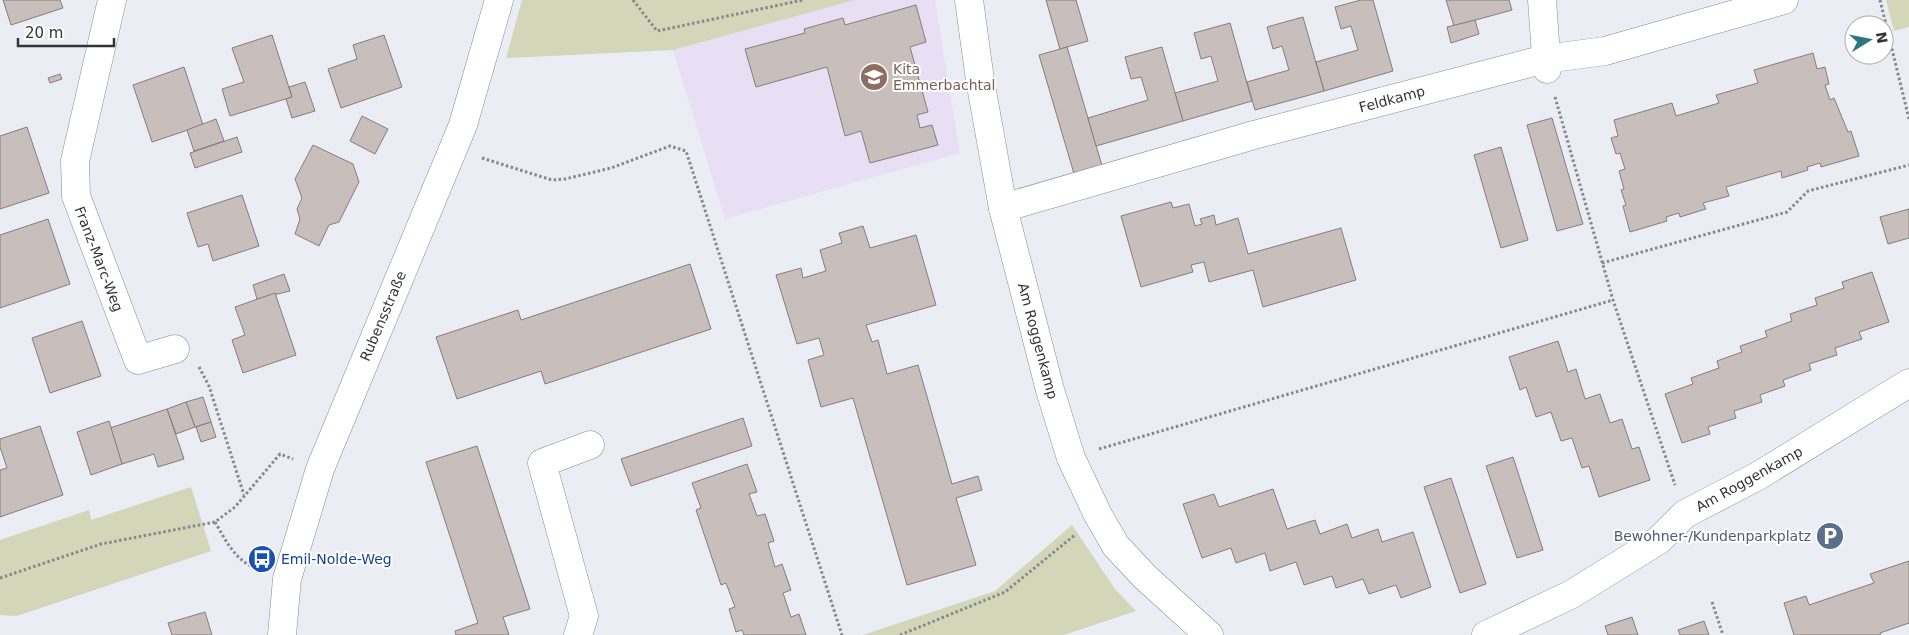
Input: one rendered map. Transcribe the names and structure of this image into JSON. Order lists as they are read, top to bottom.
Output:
{
  "streets": {
    "street": [
      "Feldkamp",
      "Franz-Marc-Weg",
      "Rubensstraße",
      "Am Roggenkamp"
    ]
  },
  "crossings": [
    ["Feldkamp", "Am Roggenkamp"]
  ],
  "places": {
    "school or university": ["Kita Emmerbachtal"],
    "parking": ["Bewohner-/Kundenparkplatz"],
    "bus stop": ["Emil-Nolde-Weg"]
  },
  "scale_bar": "20 m",
  "north": "right"
}
